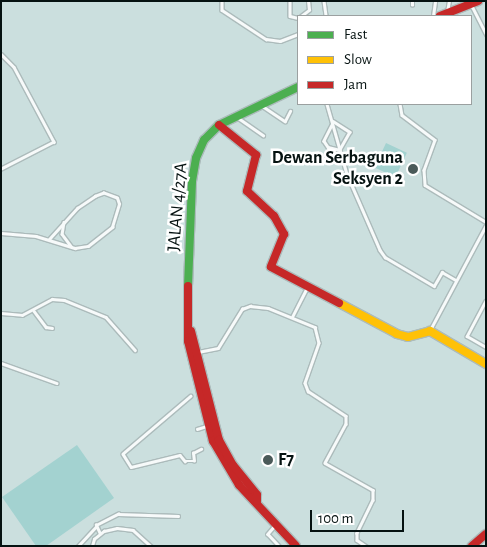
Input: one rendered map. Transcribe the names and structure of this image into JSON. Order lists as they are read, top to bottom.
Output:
{
  "streets": {
    "street": ["JALAN 4/27A"]
  },
  "places": ["Dewan Serbaguna Seksyen 2", "F7"],
  "legend": ["Fast", "Slow", "Jam"],
  "scale_bar": "100 m"
}
